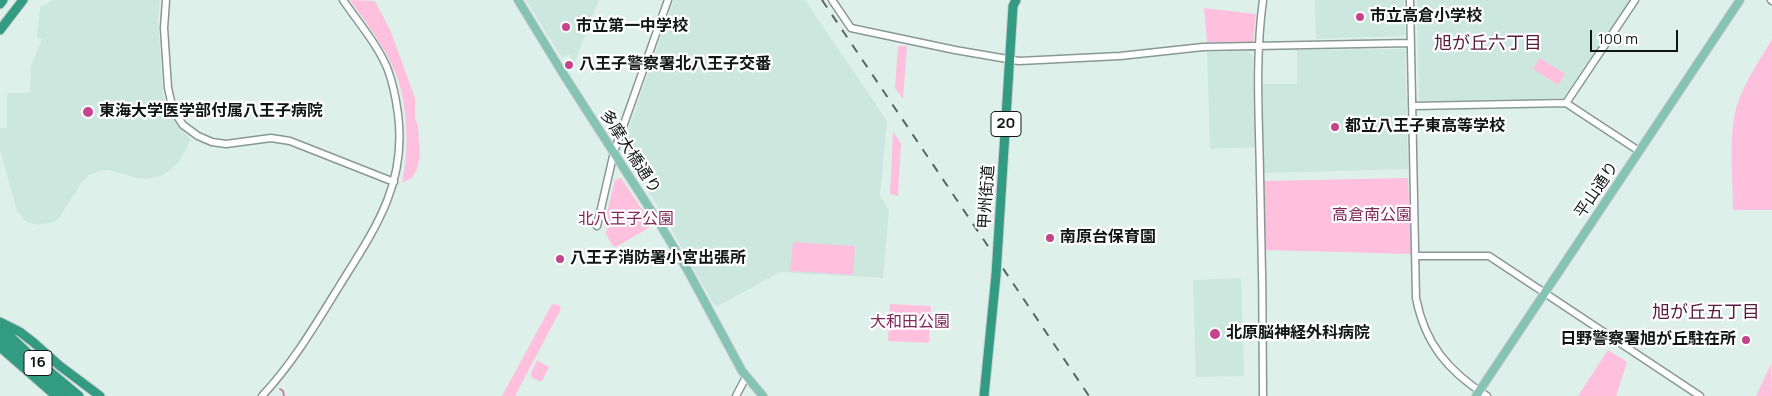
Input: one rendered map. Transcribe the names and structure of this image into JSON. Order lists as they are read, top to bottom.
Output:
{
  "streets": {
    "highway": ["20", "甲州街道", "16"],
    "main road": ["多摩大橋通り", "平山通り"]
  },
  "districts": ["旭が丘六丁目", "旭が丘五丁目"],
  "parks": ["高倉南公園", "北八王子公園", "大和田公園"],
  "places": [
    "市立高倉小学校",
    "市立第一中学校",
    "八王子警察署北八王子交番",
    "東海大学医学部付属八王子病院",
    "都立八王子東高等学校",
    "南原台保育園",
    "八王子消防署小宮出張所",
    "北原脳神経外科病院",
    "日野警察署旭が丘駐在所"
  ],
  "scale_bar": "100 m"
}
